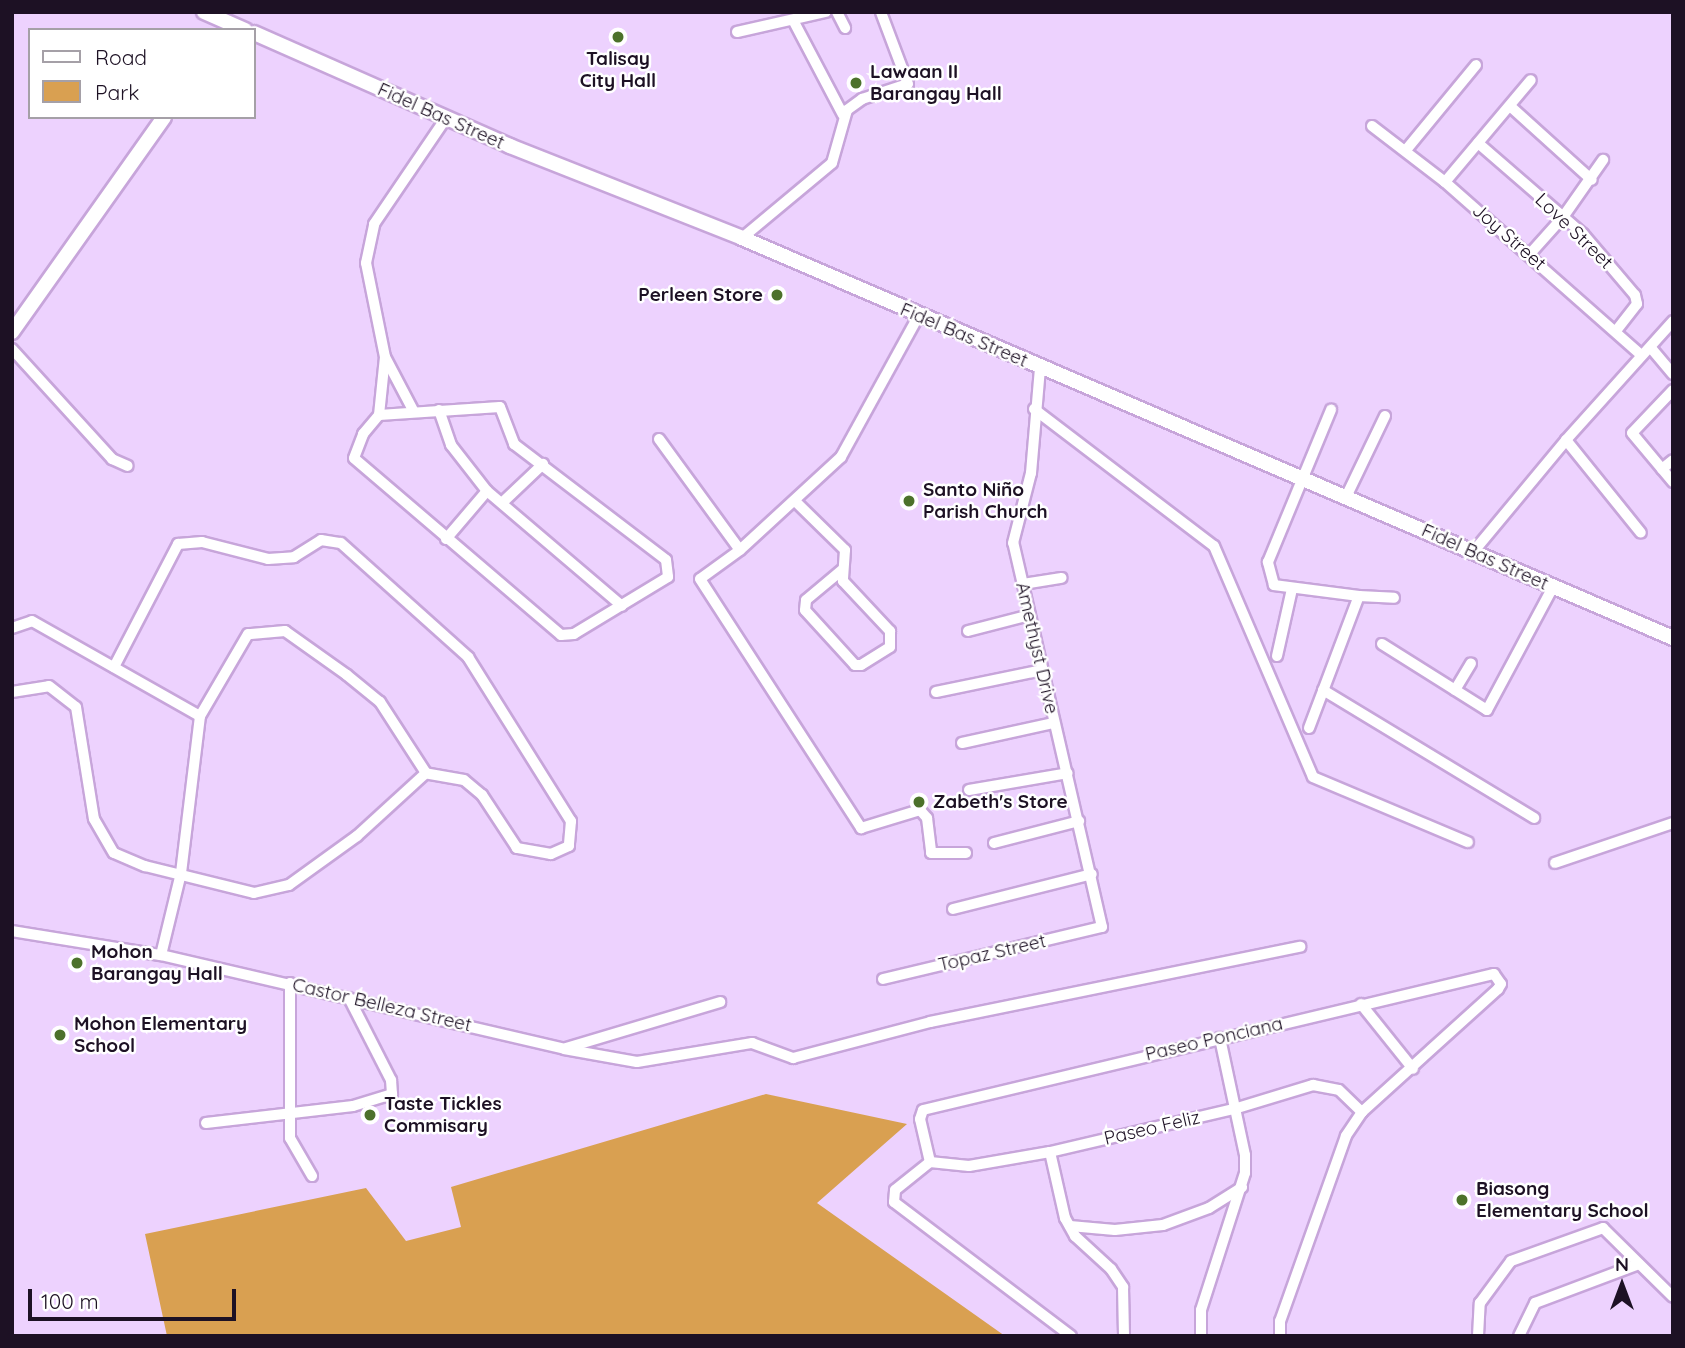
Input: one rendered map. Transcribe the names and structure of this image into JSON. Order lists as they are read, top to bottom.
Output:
{
  "streets": {
    "street": [
      "Fidel Bas Street",
      "Love Street",
      "Joy Street",
      "Amethyst Drive",
      "Topaz Street",
      "Castor Belleza Street",
      "Paseo Ponciana",
      "Paseo Feliz"
    ]
  },
  "crossings": [
    ["Fidel Bas Street", "Amethyst Drive"],
    ["Love Street", "Joy Street"],
    ["Amethyst Drive", "Topaz Street"],
    ["Paseo Ponciana", "Paseo Feliz"]
  ],
  "places": [
    "Talisay City Hall",
    "Lawaan II Barangay Hall",
    "Perleen Store",
    "Santo Niño Parish Church",
    "Zabeth's Store",
    "Mohon Barangay Hall",
    "Mohon Elementary School",
    "Taste Tickles Commisary",
    "Biasong Elementary School"
  ],
  "legend": ["Road", "Park"],
  "scale_bar": "100 m",
  "north": "top"
}
